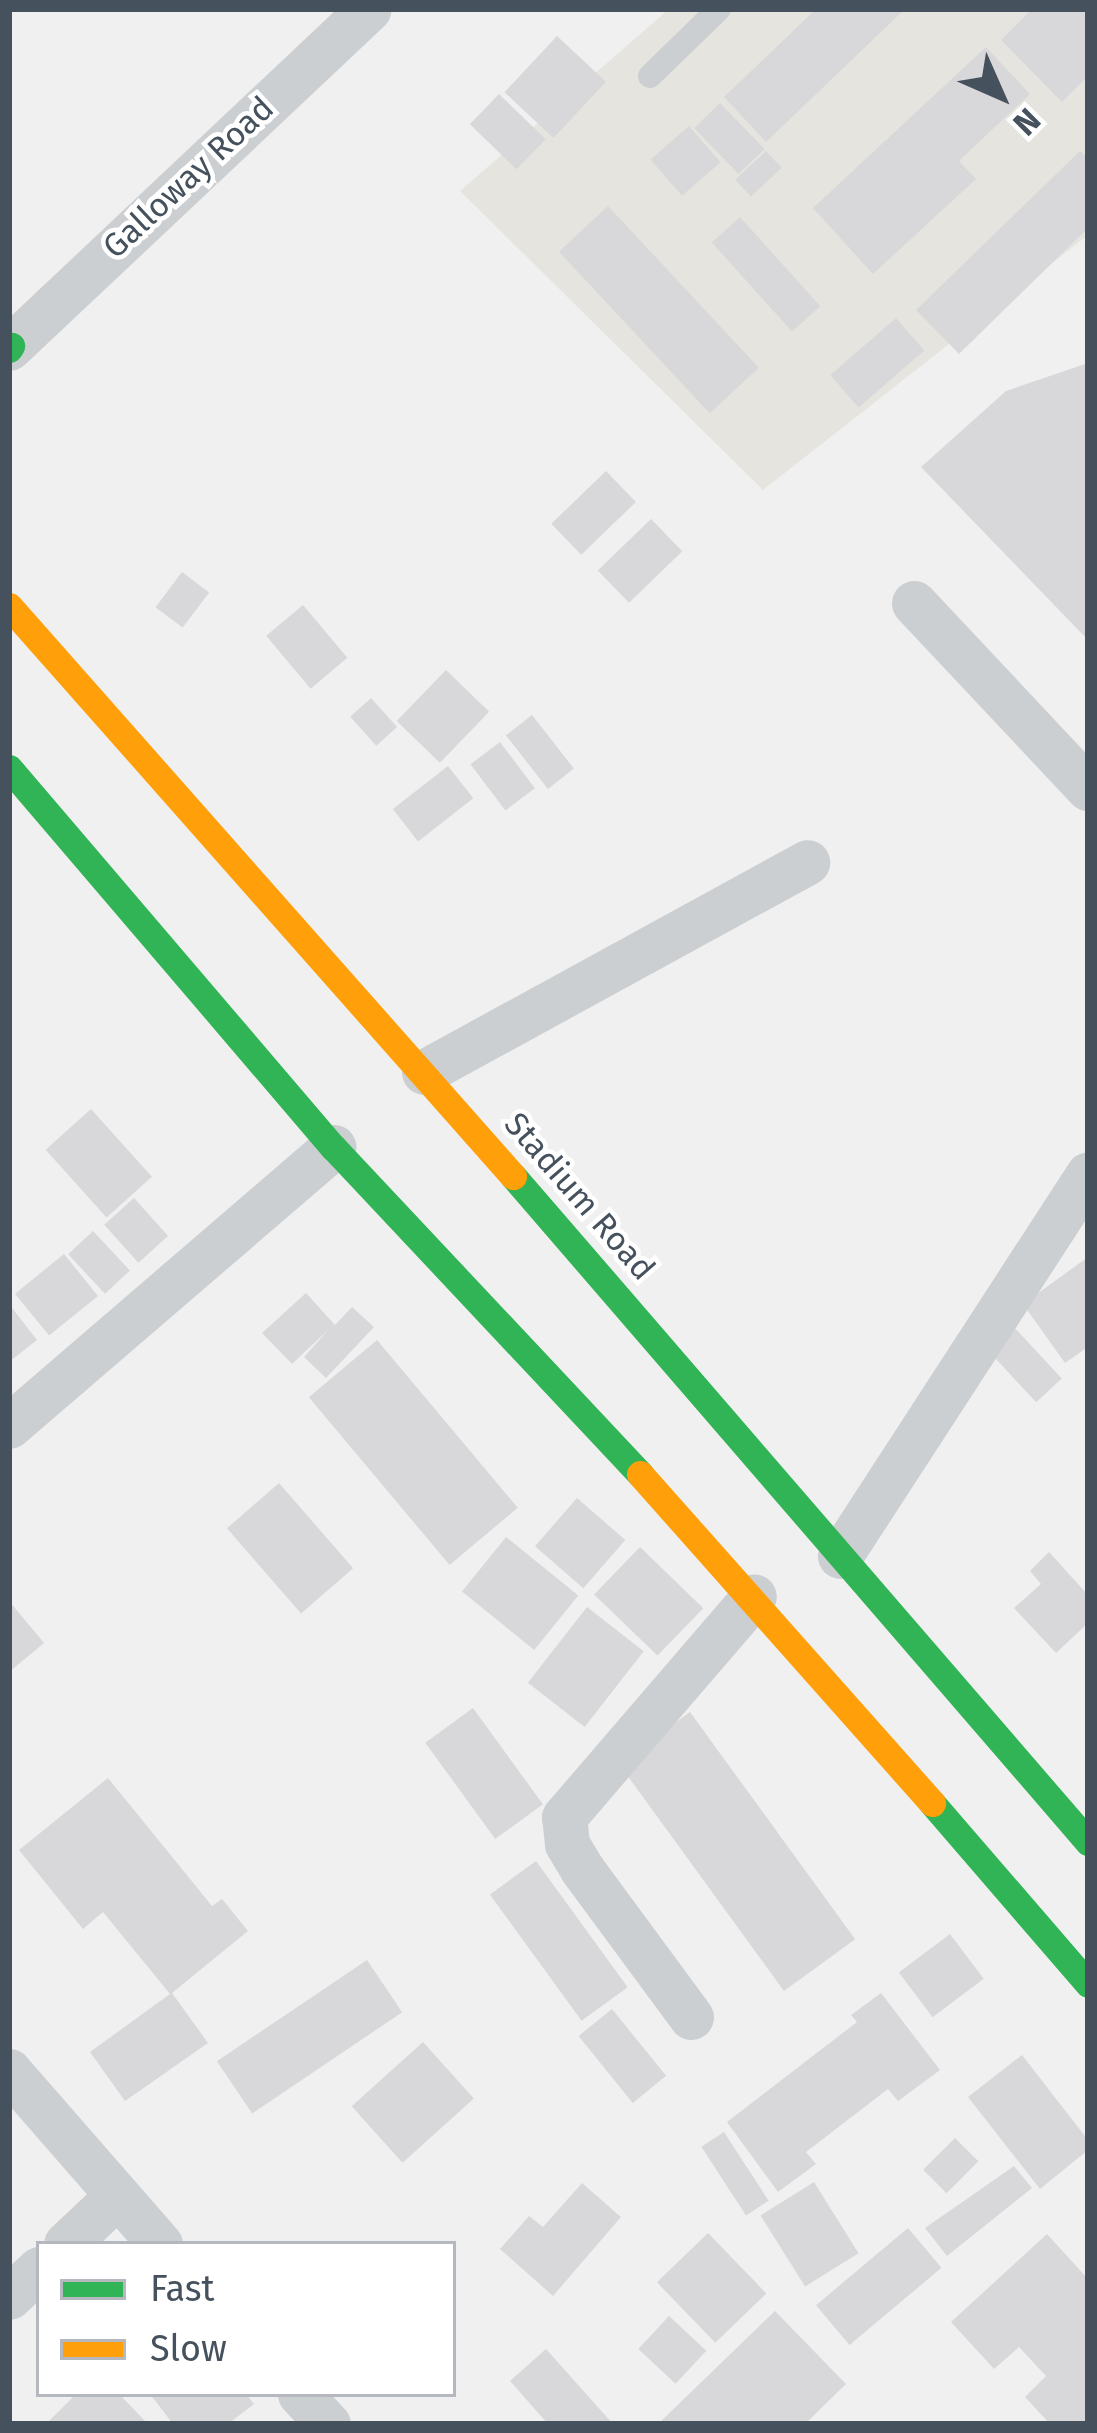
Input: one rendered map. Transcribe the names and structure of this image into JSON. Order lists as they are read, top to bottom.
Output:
{
  "streets": {
    "main road": ["Stadium Road"],
    "street": ["Galloway Road"]
  },
  "legend": ["Fast", "Slow"],
  "north": "bottom right"
}
